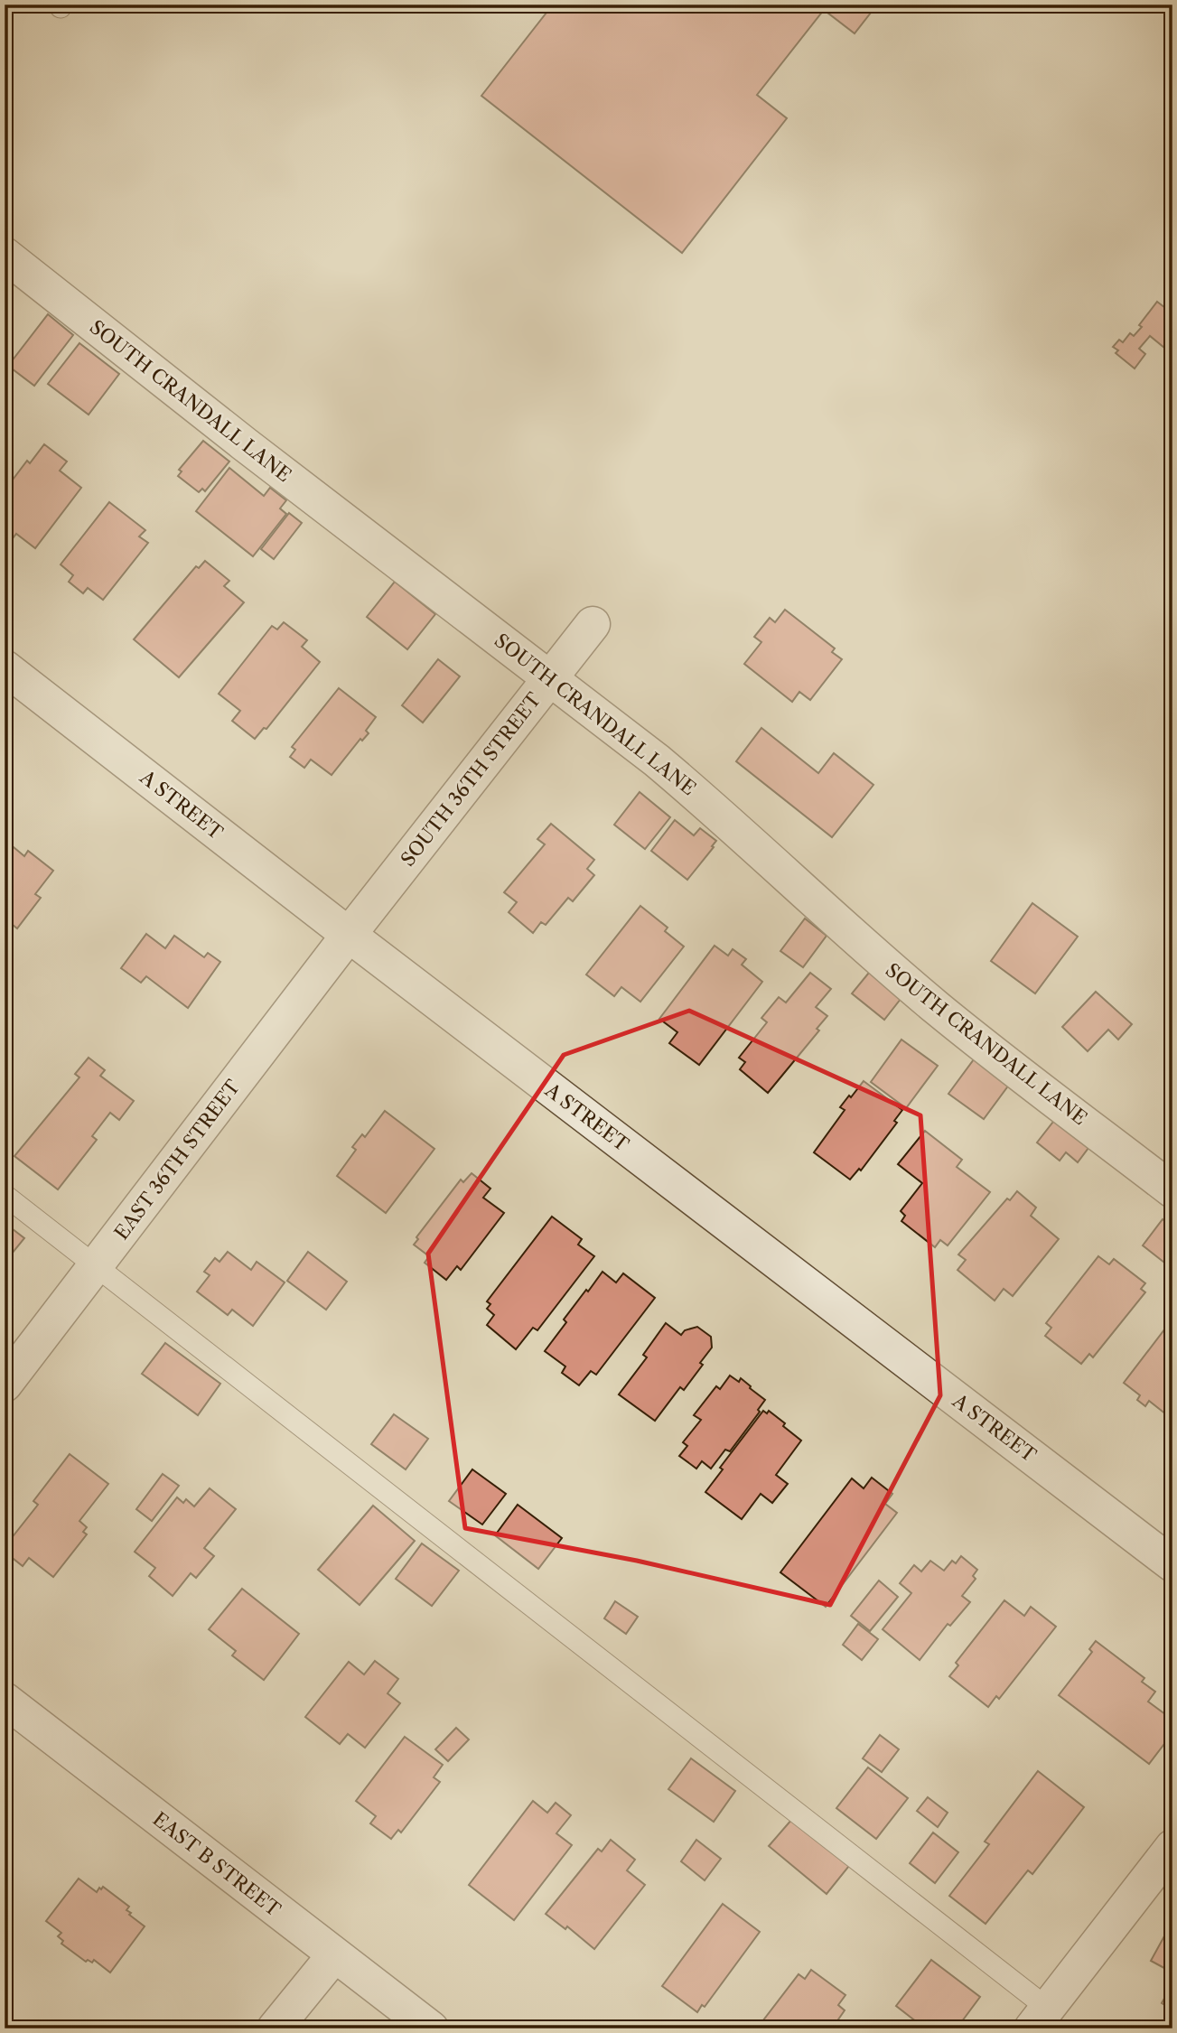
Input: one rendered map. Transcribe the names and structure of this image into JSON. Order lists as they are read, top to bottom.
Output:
{
  "streets": {
    "street": [
      "SOUTH CRANDALL LANE",
      "SOUTH 36TH STREET",
      "A STREET",
      "EAST 36TH STREET",
      "EAST B STREET"
    ]
  },
  "crossings": [
    ["SOUTH CRANDALL LANE", "SOUTH 36TH STREET"],
    ["SOUTH 36TH STREET", "A STREET"],
    ["SOUTH 36TH STREET", "EAST 36TH STREET"],
    ["A STREET", "EAST 36TH STREET"]
  ]
}
